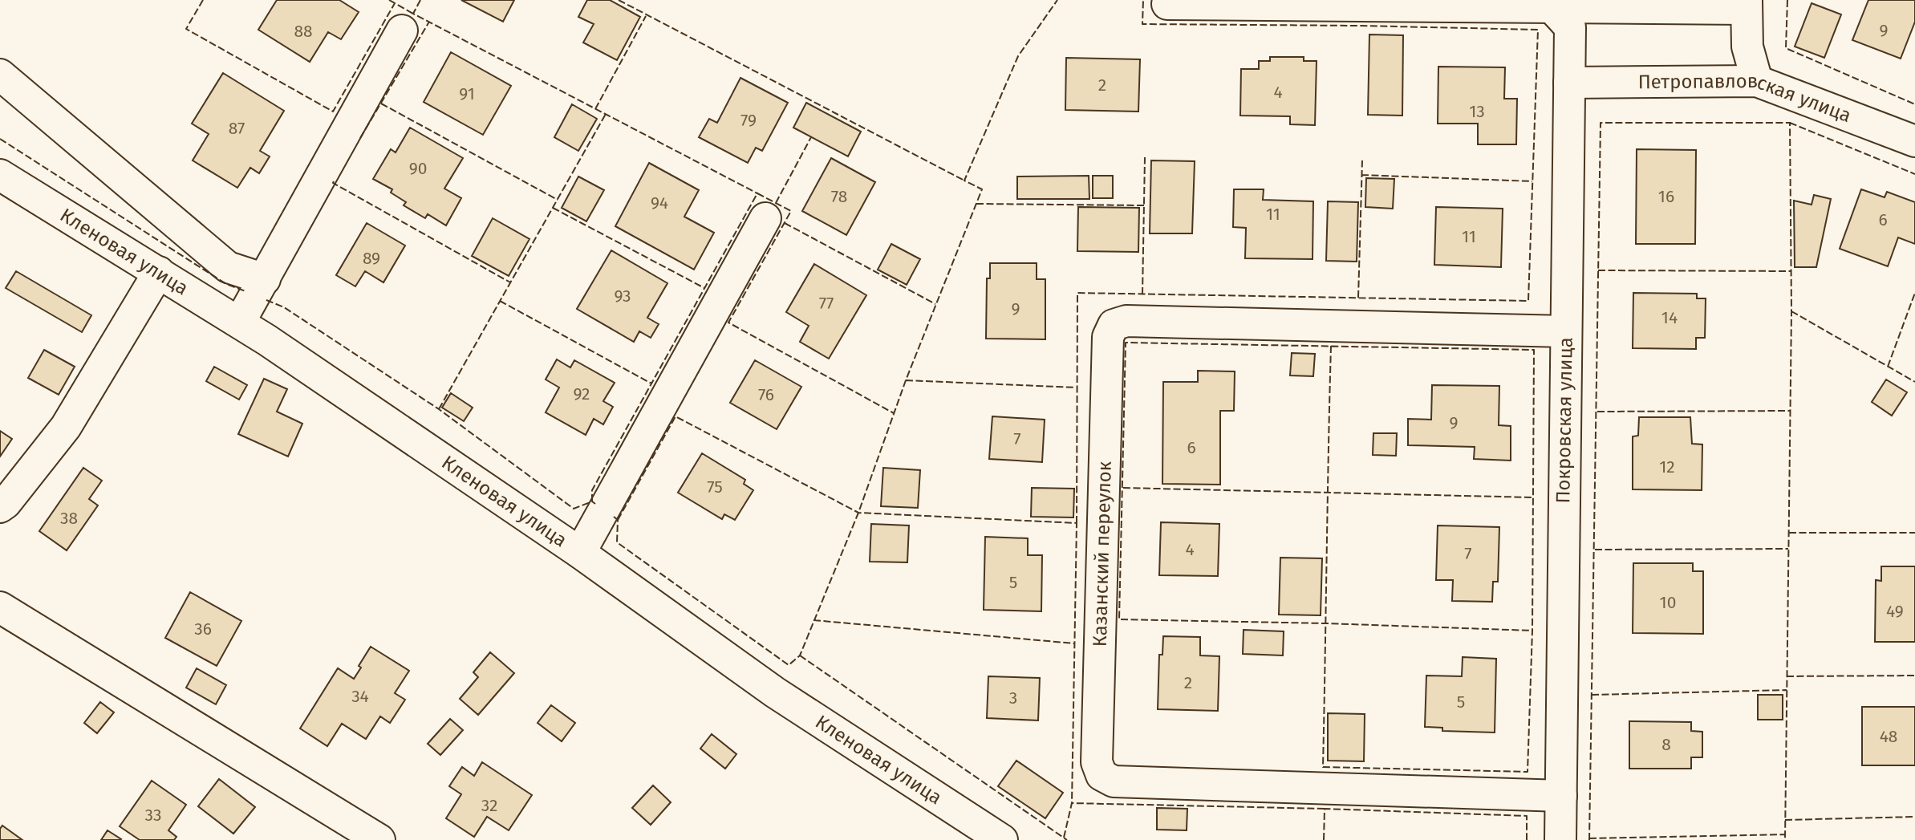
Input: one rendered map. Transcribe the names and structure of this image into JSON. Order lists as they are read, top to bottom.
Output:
{
  "streets": {
    "street": [
      "Петропавловская улица",
      "Кленовая улица",
      "Покровская улица",
      "Казанский переулок"
    ]
  },
  "crossings": [
    ["Петропавловская улица", "Покровская улица"],
    ["Покровская улица", "Казанский переулок"]
  ],
  "house_numbers": [
    "9",
    "88",
    "2",
    "4",
    "91",
    "13",
    "79",
    "87",
    "90",
    "78",
    "16",
    "94",
    "11",
    "6",
    "11",
    "89",
    "93",
    "77",
    "9",
    "14",
    "92",
    "76",
    "9",
    "7",
    "6",
    "12",
    "75",
    "38",
    "4",
    "7",
    "5",
    "10",
    "49",
    "36",
    "2",
    "34",
    "3",
    "5",
    "48",
    "8",
    "32",
    "33"
  ]
}
